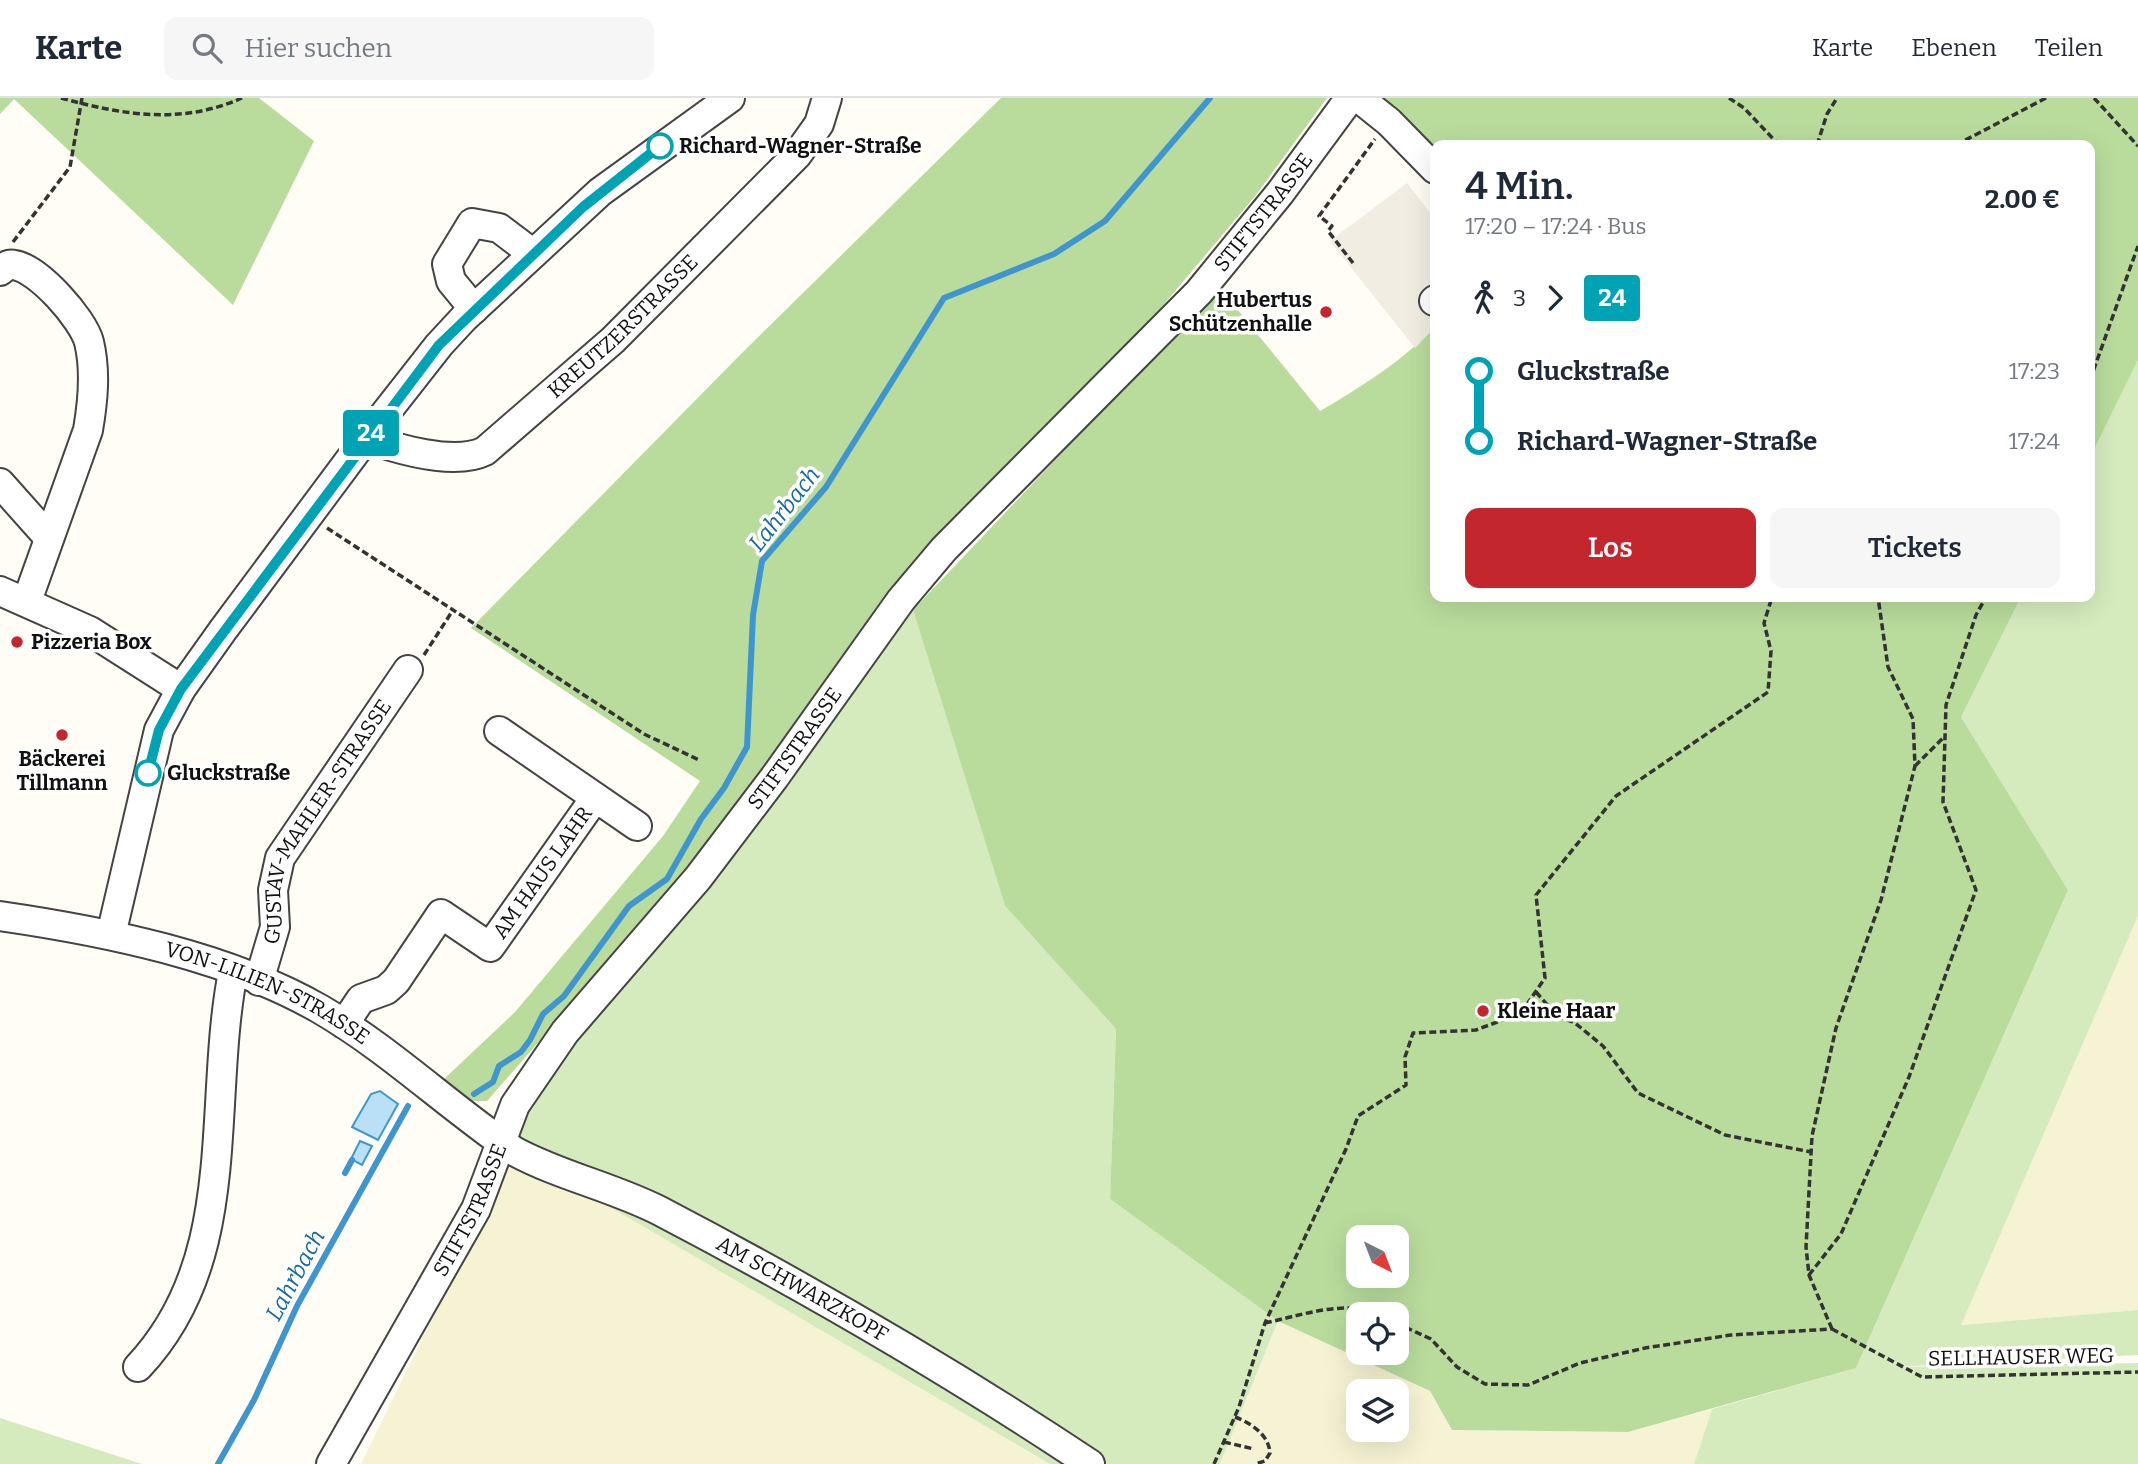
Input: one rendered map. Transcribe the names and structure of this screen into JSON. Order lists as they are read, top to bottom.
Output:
{
  "streets": {
    "street": [
      "STIFTSTRASSE",
      "KREUTZERSTRASSE",
      "GUSTAV-MAHLER-STRASSE",
      "AM HAUS LAHR",
      "VON-LILIEN-STRASSE",
      "AM SCHWARZKOPF"
    ],
    "path": ["SELLHAUSER WEG"]
  },
  "crossings": [
    ["STIFTSTRASSE", "VON-LILIEN-STRASSE"],
    ["STIFTSTRASSE", "AM SCHWARZKOPF"],
    ["GUSTAV-MAHLER-STRASSE", "VON-LILIEN-STRASSE"],
    ["AM HAUS LAHR", "VON-LILIEN-STRASSE"],
    ["VON-LILIEN-STRASSE", "AM SCHWARZKOPF"]
  ],
  "water": ["Lahrbach"],
  "places": [
    "Richard-Wagner-Straße",
    "Hubertus Schützenhalle",
    "Pizzeria Box",
    "Bäckerei Tillmann",
    "Gluckstraße",
    "Kleine Haar"
  ],
  "lines": ["bus line 24"],
  "north": "bottom right",
  "page": {
    "header": "Karte",
    "search": "Hier suchen",
    "nav": ["Karte", "Ebenen", "Teilen"],
    "on_map": "24",
    "heading": ["4 Min.", "17:20 – 17:24 · Bus", "2.00 €"],
    "legs": ["3", "24"],
    "list": [
      {
        "name": "Gluckstraße",
        "value": "17:23"
      },
      {
        "name": "Richard-Wagner-Straße",
        "value": "17:24"
      }
    ],
    "buttons": ["Los", "Tickets"]
  }
}
